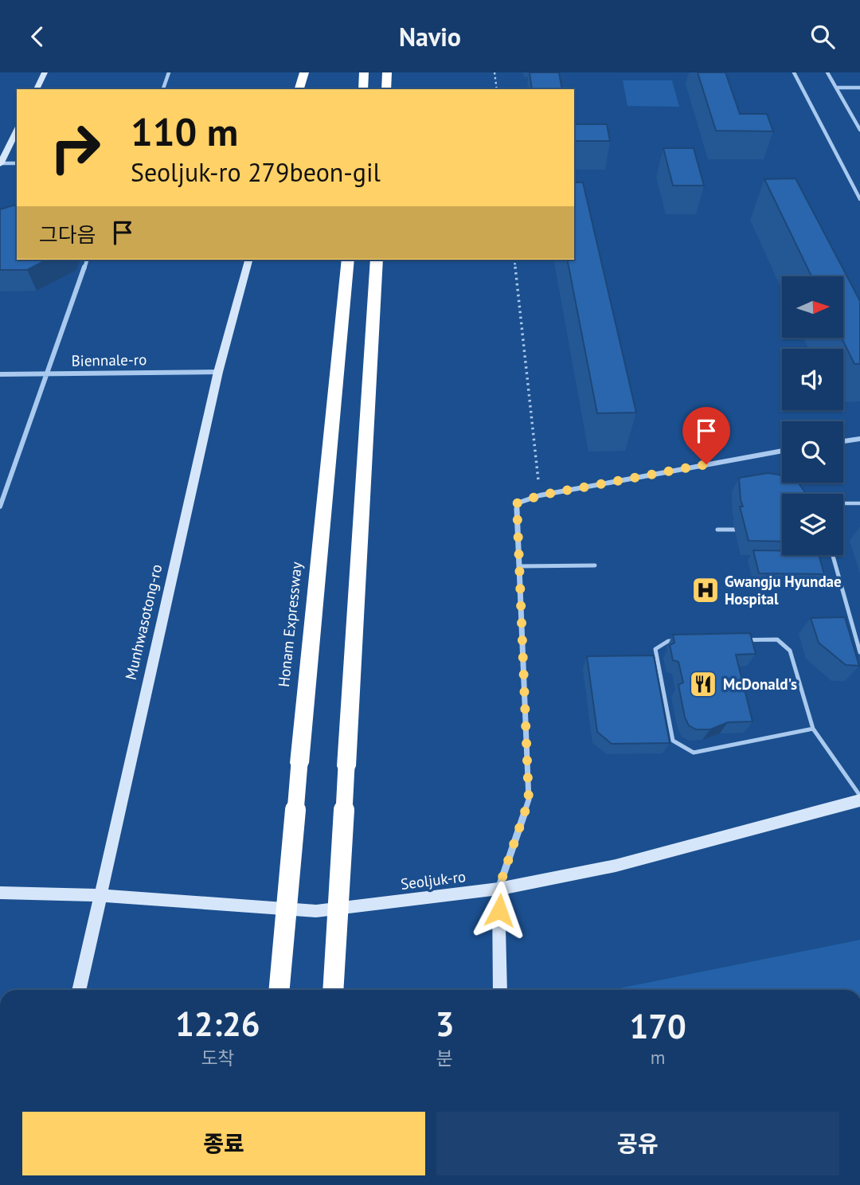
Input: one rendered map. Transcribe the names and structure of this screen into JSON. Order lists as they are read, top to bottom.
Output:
{
  "streets": {
    "highway": ["Honam Expressway"],
    "street": ["Biennale-ro", "Munhwasotong-ro", "Seoljuk-ro"]
  },
  "crossings": [
    ["Biennale-ro", "Munhwasotong-ro"],
    ["Munhwasotong-ro", "Seoljuk-ro"]
  ],
  "places": {
    "hospital": ["Gwangju Hyundae Hospital"],
    "restaurant": ["McDonald's"]
  },
  "north": "right",
  "page": {
    "header": "Navio",
    "turn": ["110 m", "Seoljuk-ro 279beon-gil"],
    "then": "그다음",
    "eta": [
      "12:26",
      "도착",
      "3",
      "분",
      "170",
      "m"
    ],
    "buttons": ["종료", "공유"]
  }
}
